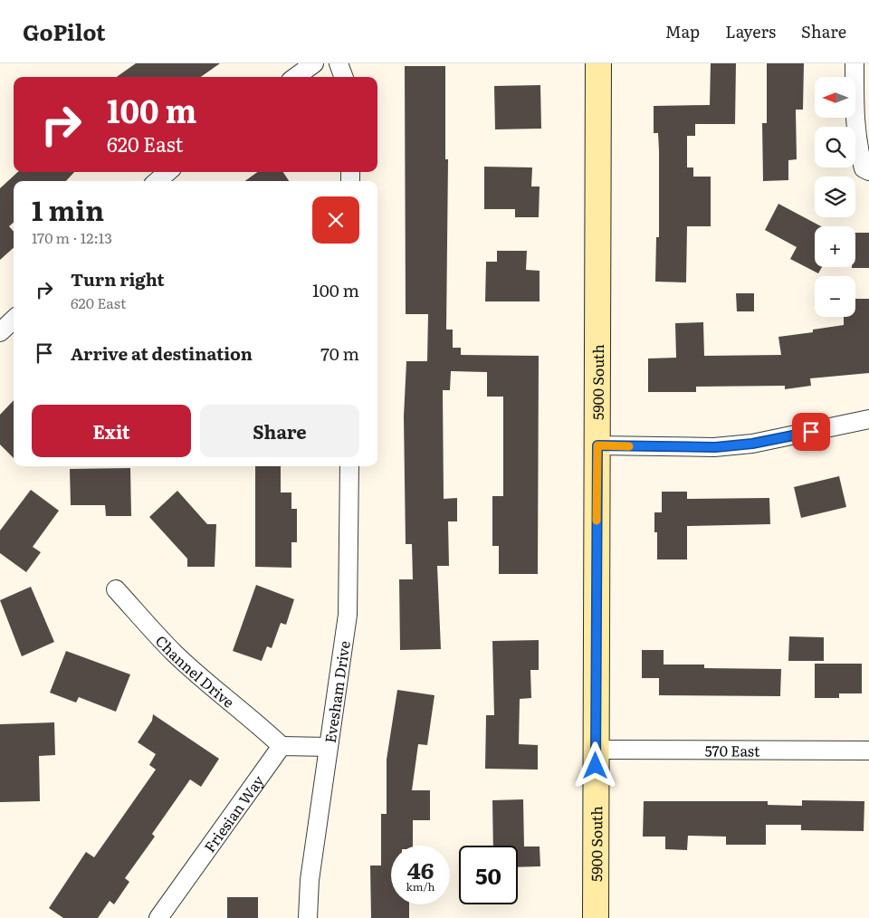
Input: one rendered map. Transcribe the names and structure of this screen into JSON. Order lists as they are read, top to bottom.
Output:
{
  "streets": {
    "main road": ["5900 South"],
    "street": [
      "Channel Drive",
      "Evesham Drive",
      "570 East",
      "Friesian Way"
    ]
  },
  "crossings": [
    ["5900 South", "570 East"],
    ["Channel Drive", "Friesian Way"]
  ],
  "north": "left",
  "page": {
    "header": "GoPilot",
    "nav": ["Map", "Layers", "Share"],
    "map_buttons": ["+", "−"],
    "turn": ["100 m", "620 East"],
    "heading": ["1 min", "170 m · 12:13"],
    "list": [
      {
        "name": "Turn right",
        "note": "620 East",
        "value": "100 m"
      },
      {
        "name": "Arrive at destination",
        "value": "70 m"
      }
    ],
    "buttons": ["Exit", "Share"],
    "speed": "46 km/h",
    "limit": "50"
  }
}
